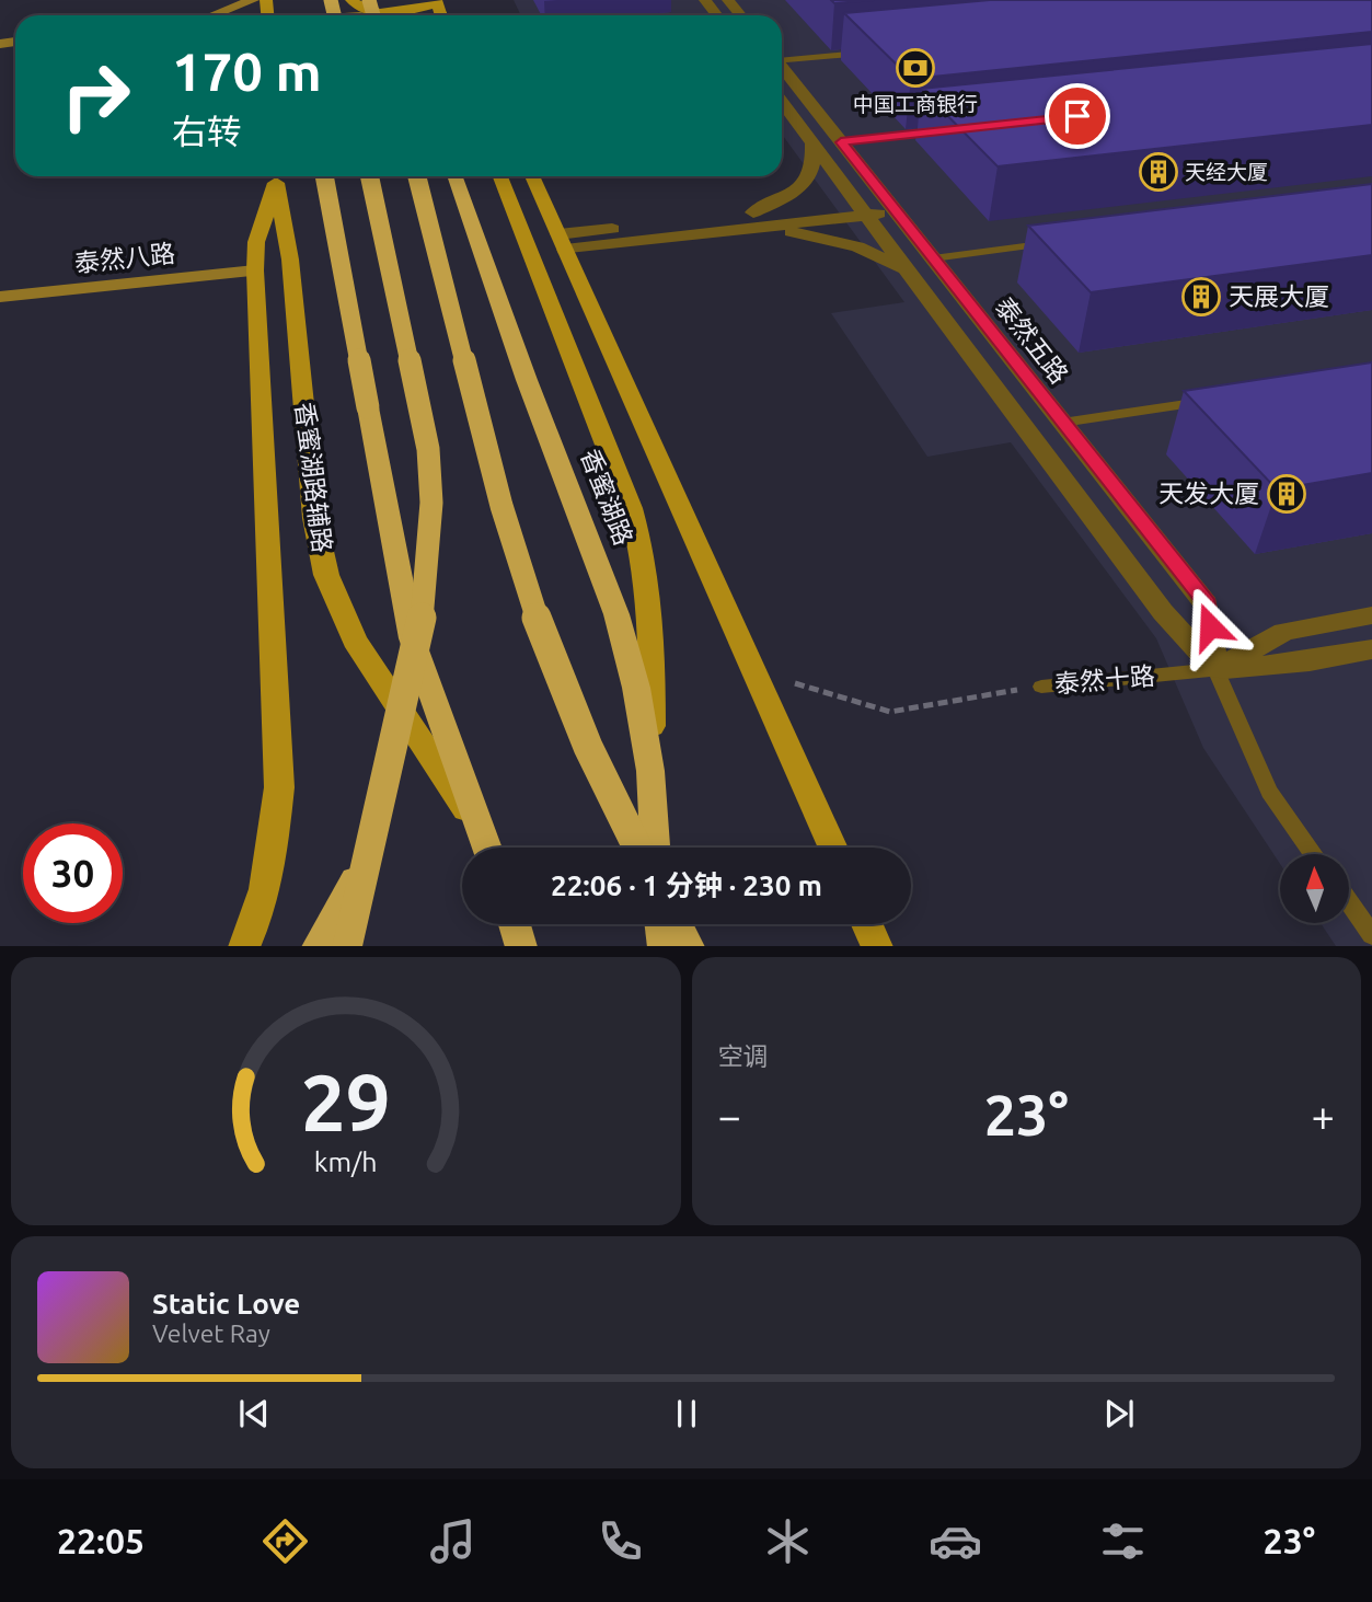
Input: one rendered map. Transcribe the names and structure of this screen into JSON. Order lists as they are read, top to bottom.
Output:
{
  "streets": {
    "highway": ["香蜜湖路"],
    "main road": ["香蜜湖路辅路"],
    "street": ["泰然八路", "泰然五路", "泰然十路"]
  },
  "crossings": [
    ["泰然五路", "泰然十路"]
  ],
  "places": {
    "bank": ["中国工商银行"],
    "building": ["天经大厦", "天展大厦", "天发大厦"]
  },
  "north": "top",
  "page": {
    "turn": ["170 m", "右转"],
    "limit": "30",
    "trip": "22:06 · 1 分钟 · 230 m",
    "tile": "空调",
    "heat": ["−", "23°", "+"],
    "song": ["Static Love", "Velvet Ray"],
    "tabs": ["22:05", "23°"],
    "gauge": ["29", "km/h"]
  }
}
